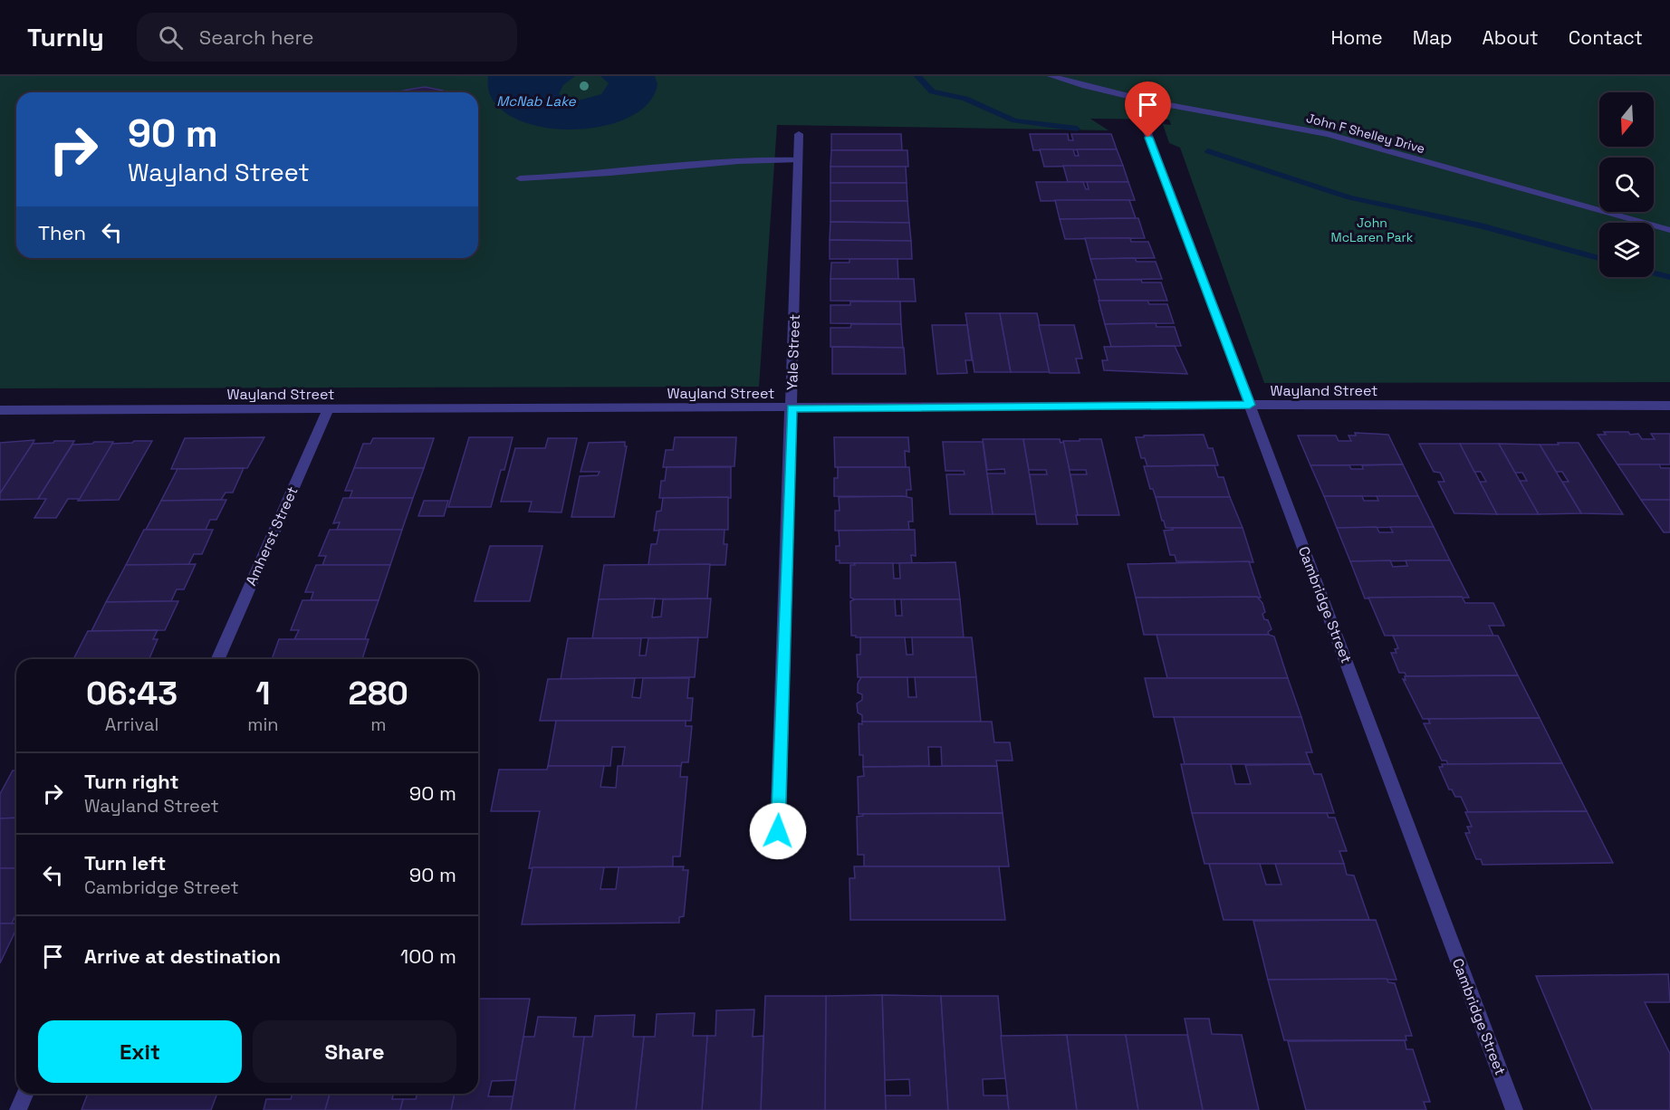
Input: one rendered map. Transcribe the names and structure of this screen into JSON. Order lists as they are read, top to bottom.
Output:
{
  "streets": {
    "street": [
      "John F Shelley Drive",
      "Yale Street",
      "Wayland Street",
      "Amherst Street",
      "Cambridge Street"
    ]
  },
  "crossings": [
    ["John F Shelley Drive", "Cambridge Street"],
    ["Yale Street", "Wayland Street"],
    ["Wayland Street", "Amherst Street"],
    ["Wayland Street", "Cambridge Street"]
  ],
  "water": ["McNab Lake"],
  "parks": ["John McLaren Park"],
  "north": "bottom",
  "page": {
    "header": "Turnly",
    "search": "Search here",
    "nav": [
      "Home",
      "Map",
      "About",
      "Contact"
    ],
    "turn": ["90 m", "Wayland Street"],
    "then": "Then",
    "eta": [
      "06:43",
      "Arrival",
      "1",
      "min",
      "280",
      "m"
    ],
    "list": [
      {
        "name": "Turn right",
        "note": "Wayland Street",
        "value": "90 m"
      },
      {
        "name": "Turn left",
        "note": "Cambridge Street",
        "value": "90 m"
      },
      {
        "name": "Arrive at destination",
        "value": "100 m"
      }
    ],
    "buttons": ["Exit", "Share"]
  }
}
